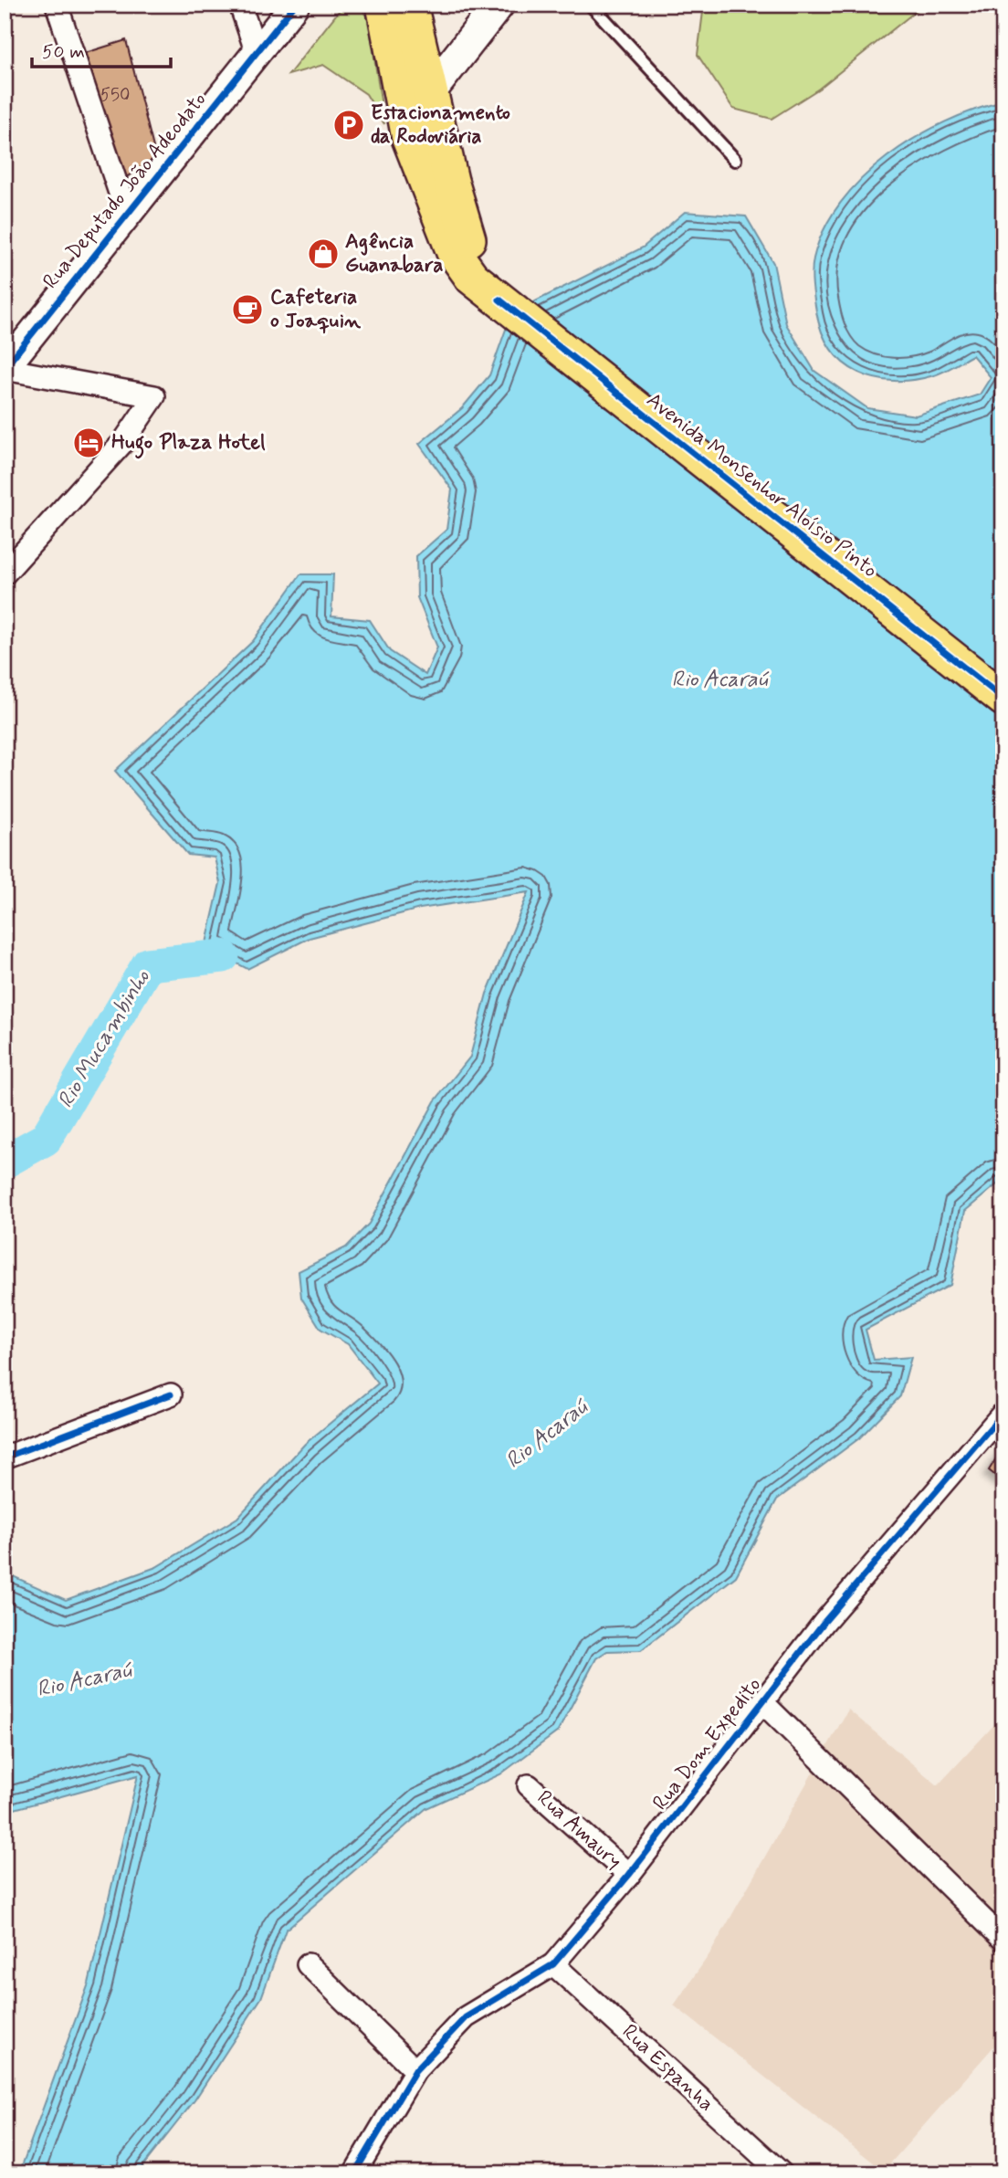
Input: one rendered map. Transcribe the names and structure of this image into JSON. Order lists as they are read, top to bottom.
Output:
{
  "streets": {
    "main road": ["Avenida Monsenhor Aloísio Pinto"],
    "street": [
      "Rua Deputado João Adeodato",
      "Rua Dom Expedito",
      "Rua Amaury",
      "Rua Espanha"
    ]
  },
  "crossings": [
    ["Rua Dom Expedito", "Rua Amaury"],
    ["Rua Dom Expedito", "Rua Espanha"]
  ],
  "water": ["Rio Acaraú", "Rio Mucambinho"],
  "places": {
    "parking": ["Estacionamento da Rodoviária"],
    "shop": ["Agência Guanabara"],
    "cafe": ["Cafeteria o Joaquin"],
    "hotel": ["Hugo Plaza Hotel"]
  },
  "house_numbers": ["550"],
  "scale_bar": "50 m"
}
